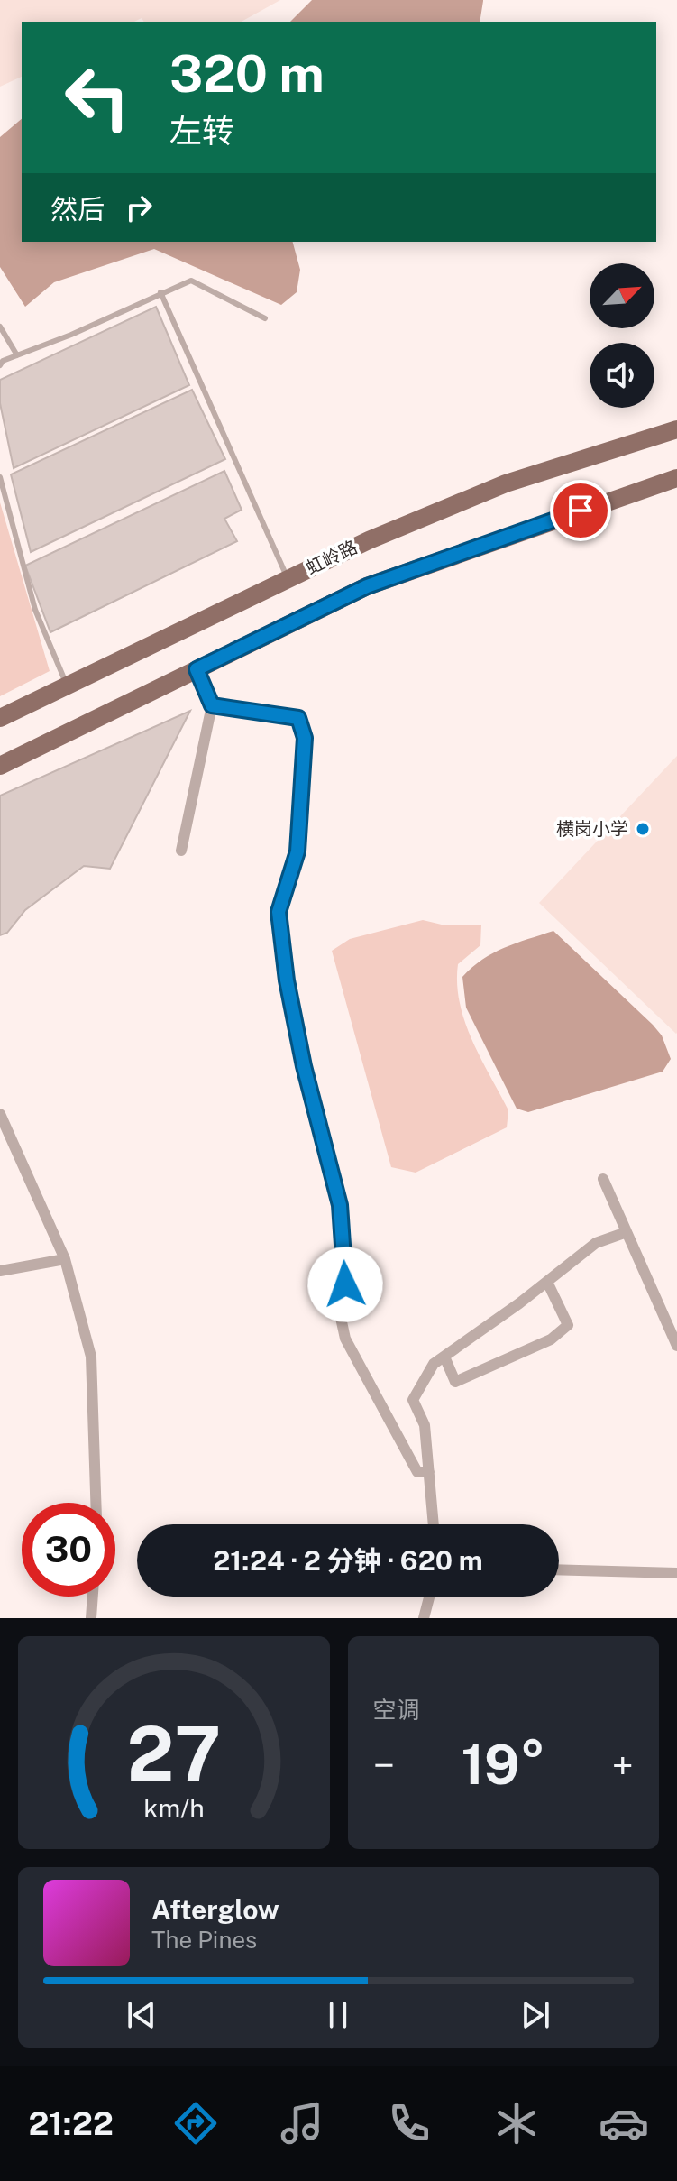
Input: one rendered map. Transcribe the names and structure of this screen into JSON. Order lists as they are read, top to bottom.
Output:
{
  "streets": {
    "main road": ["虹岭路"]
  },
  "places": ["横岗小学"],
  "north": "top right",
  "page": {
    "turn": ["320 m", "左转"],
    "then": "然后",
    "limit": "30",
    "trip": "21:24 · 2 分钟 · 620 m",
    "tile": "空调",
    "heat": ["−", "19°", "+"],
    "song": ["Afterglow", "The Pines"],
    "tabs": "21:22",
    "gauge": ["27", "km/h"]
  }
}
